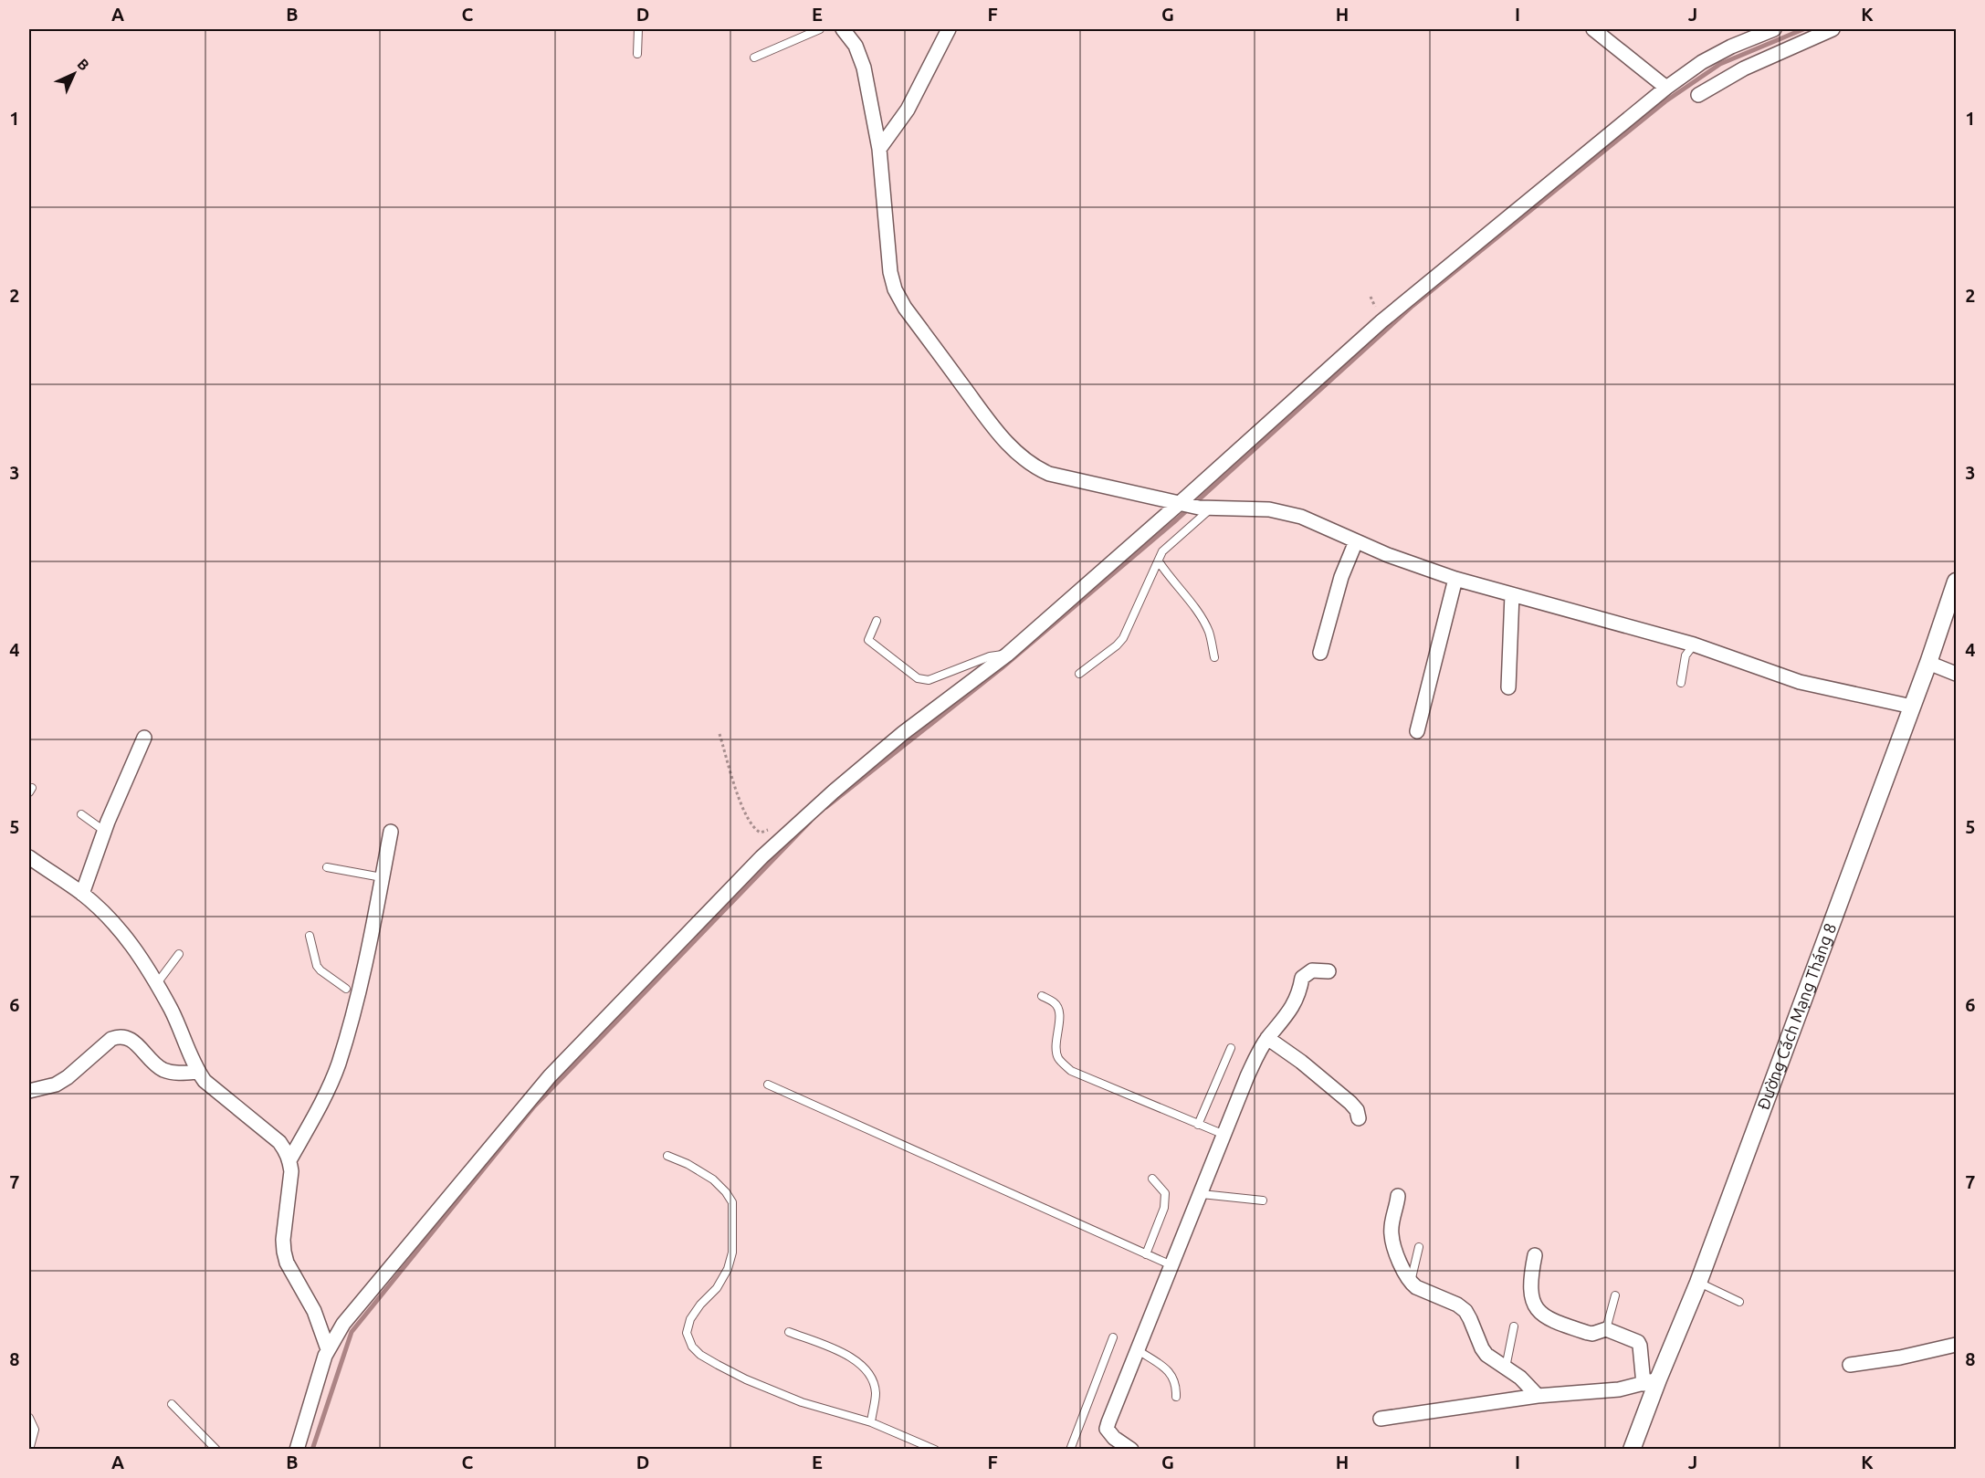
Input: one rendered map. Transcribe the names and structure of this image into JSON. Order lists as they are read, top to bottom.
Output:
{
  "streets": {
    "street": ["Đường Cách Mạng Tháng 8"]
  },
  "north": "top right",
  "grid": {
    "columns": [
      "A",
      "B",
      "C",
      "D",
      "E",
      "F",
      "G",
      "H",
      "I",
      "J",
      "K"
    ],
    "rows": [
      "1",
      "2",
      "3",
      "4",
      "5",
      "6",
      "7",
      "8"
    ]
  }
}
